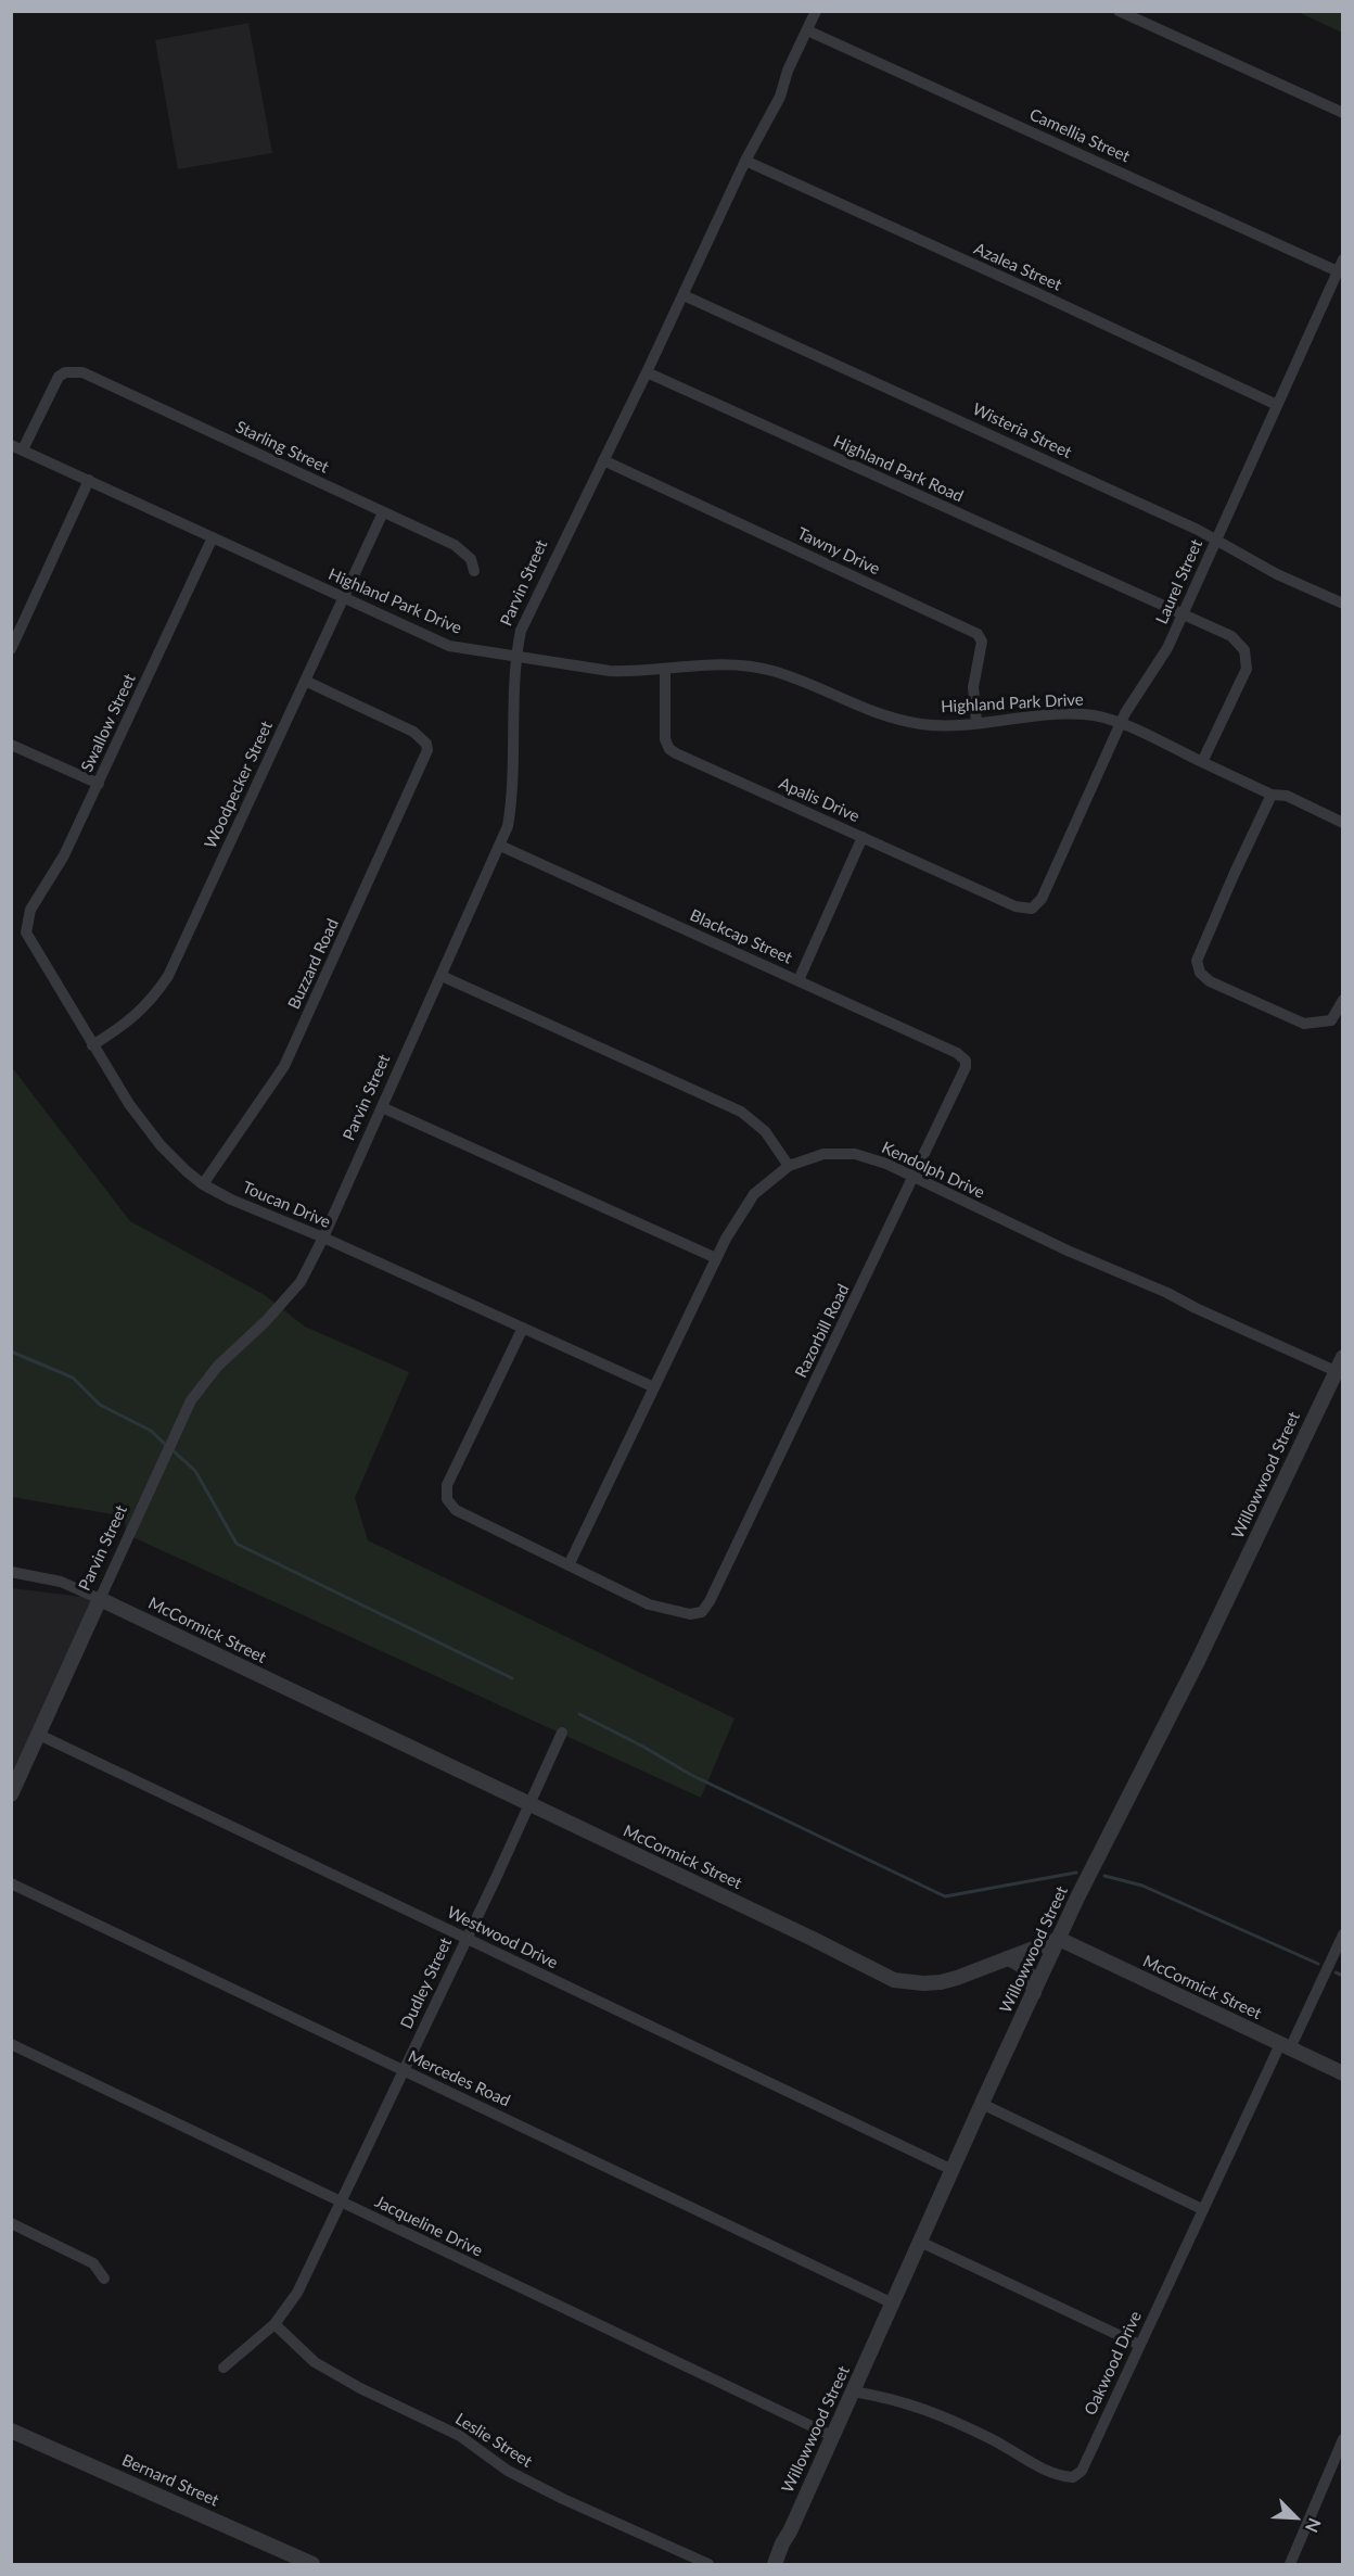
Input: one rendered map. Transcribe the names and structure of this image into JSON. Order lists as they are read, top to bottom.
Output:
{
  "streets": {
    "street": [
      "Camellia Street",
      "Azalea Street",
      "Wisteria Street",
      "Starling Street",
      "Highland Park Road",
      "Tawny Drive",
      "Laurel Street",
      "Parvin Street",
      "Highland Park Drive",
      "Swallow Street",
      "Woodpecker Street",
      "Apalis Drive",
      "Blackcap Street",
      "Buzzard Road",
      "Kendolph Drive",
      "Toucan Drive",
      "Razorbill Road",
      "Willowwood Street",
      "McCormick Street",
      "Westwood Drive",
      "Dudley Street",
      "Mercedes Road",
      "Jacqueline Drive",
      "Oakwood Drive",
      "Leslie Street",
      "Bernard Street"
    ]
  },
  "crossings": [
    ["Camellia Street", "Laurel Street"],
    ["Azalea Street", "Laurel Street"],
    ["Wisteria Street", "Laurel Street"],
    ["Starling Street", "Highland Park Drive"],
    ["Starling Street", "Woodpecker Street"],
    ["Highland Park Road", "Laurel Street"],
    ["Highland Park Road", "Parvin Street"],
    ["Highland Park Road", "Highland Park Drive"],
    ["Tawny Drive", "Parvin Street"],
    ["Tawny Drive", "Highland Park Drive"],
    ["Laurel Street", "Highland Park Drive"],
    ["Laurel Street", "Apalis Drive"],
    ["Parvin Street", "Highland Park Drive"],
    ["Parvin Street", "Blackcap Street"],
    ["Parvin Street", "Toucan Drive"],
    ["Parvin Street", "McCormick Street"],
    ["Parvin Street", "Westwood Drive"],
    ["Highland Park Drive", "Swallow Street"],
    ["Highland Park Drive", "Woodpecker Street"],
    ["Highland Park Drive", "Apalis Drive"],
    ["Swallow Street", "Toucan Drive"],
    ["Woodpecker Street", "Buzzard Road"],
    ["Woodpecker Street", "Toucan Drive"],
    ["Blackcap Street", "Razorbill Road"],
    ["Buzzard Road", "Toucan Drive"],
    ["Kendolph Drive", "Toucan Drive"],
    ["Kendolph Drive", "Razorbill Road"],
    ["Kendolph Drive", "Willowwood Street"],
    ["Willowwood Street", "McCormick Street"],
    ["Willowwood Street", "Westwood Drive"],
    ["Willowwood Street", "Mercedes Road"],
    ["Willowwood Street", "Jacqueline Drive"],
    ["Willowwood Street", "Oakwood Drive"],
    ["McCormick Street", "Dudley Street"],
    ["McCormick Street", "Oakwood Drive"],
    ["Westwood Drive", "Dudley Street"],
    ["Dudley Street", "Mercedes Road"],
    ["Dudley Street", "Jacqueline Drive"],
    ["Dudley Street", "Leslie Street"]
  ],
  "north": "bottom right"
}
